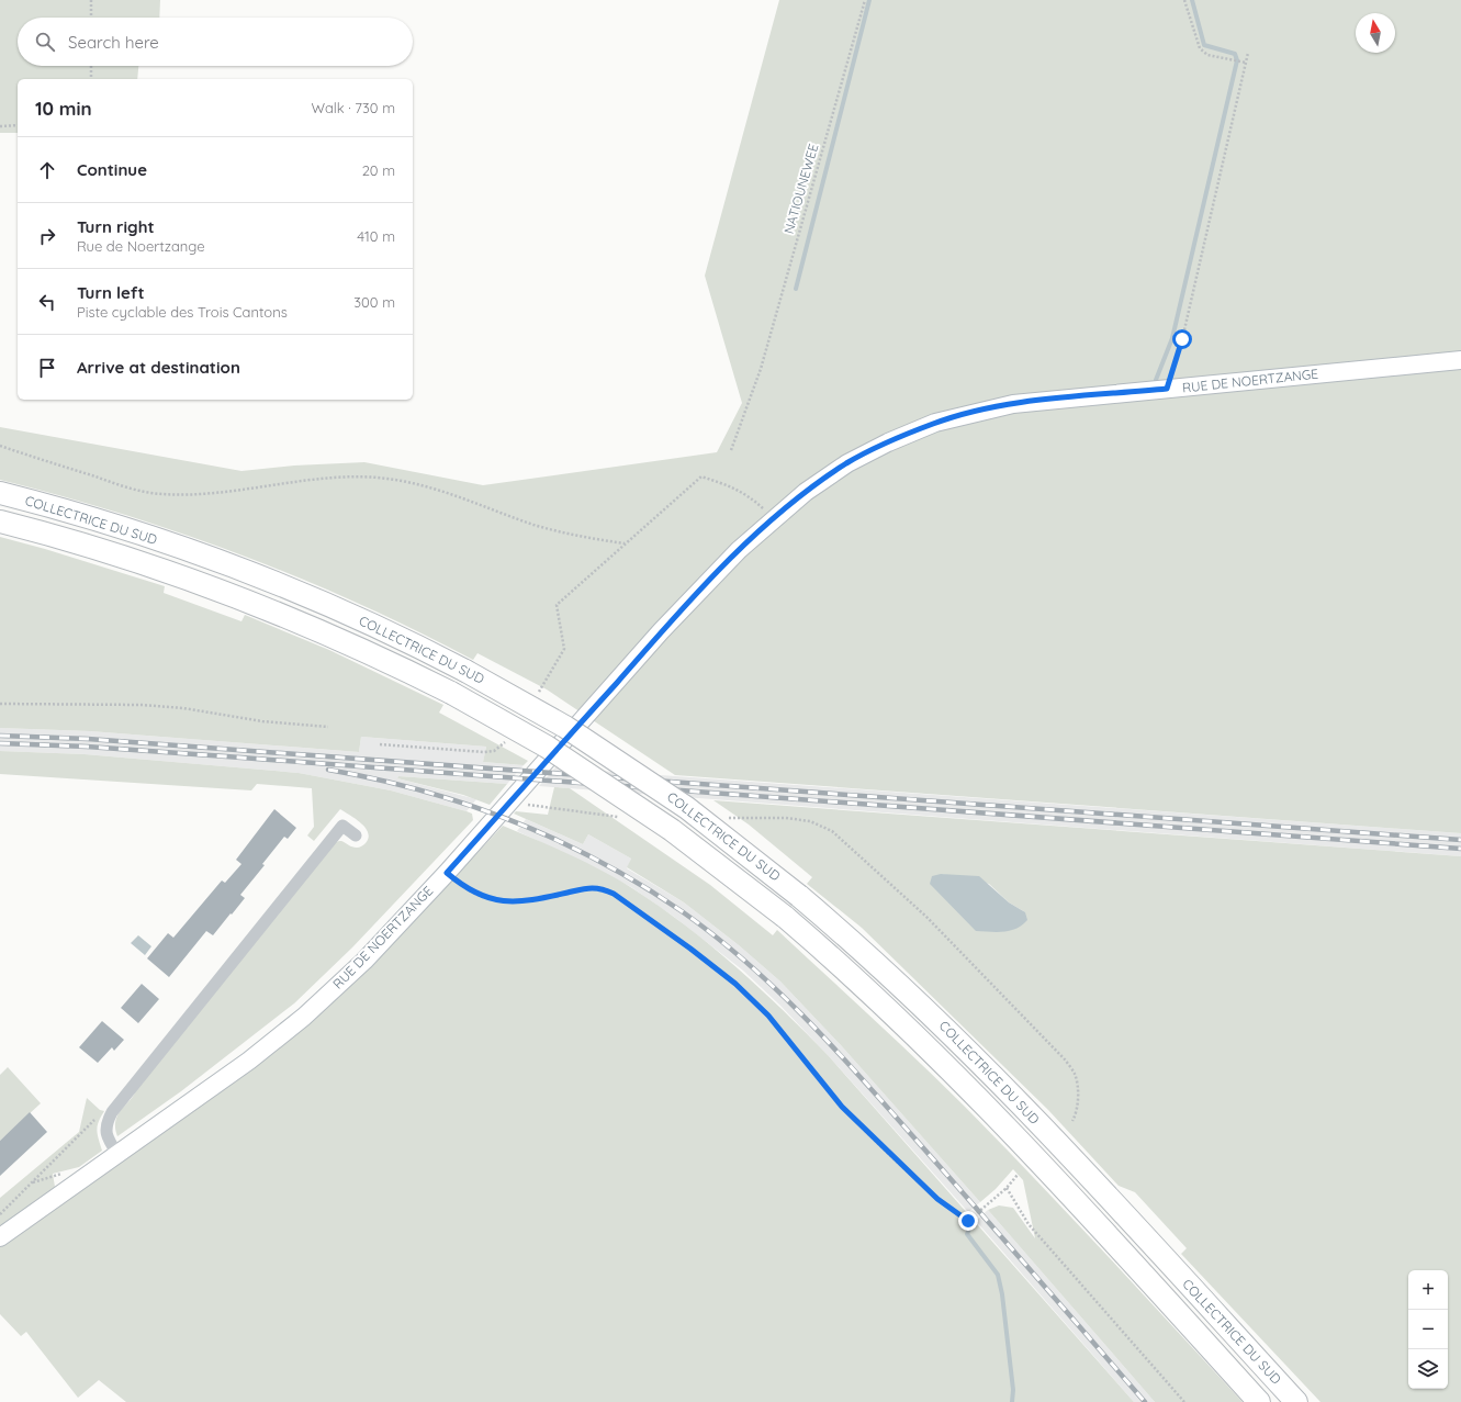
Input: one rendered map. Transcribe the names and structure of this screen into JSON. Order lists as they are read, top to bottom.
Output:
{
  "streets": {
    "highway": ["COLLECTRICE DU SUD"],
    "main road": ["RUE DE NOERTZANGE"],
    "path": ["NATIOUNEWEE"]
  },
  "north": "top",
  "page": {
    "search": "Search here",
    "heading": ["10 min", "Walk · 730 m"],
    "list": [
      ["Continue", "20 m"],
      ["Turn right", "Rue de Noertzange", "410 m"],
      ["Turn left", "Piste cyclable des Trois Cantons", "300 m"],
      "Arrive at destination"
    ],
    "map_buttons": ["+", "−"]
  }
}
